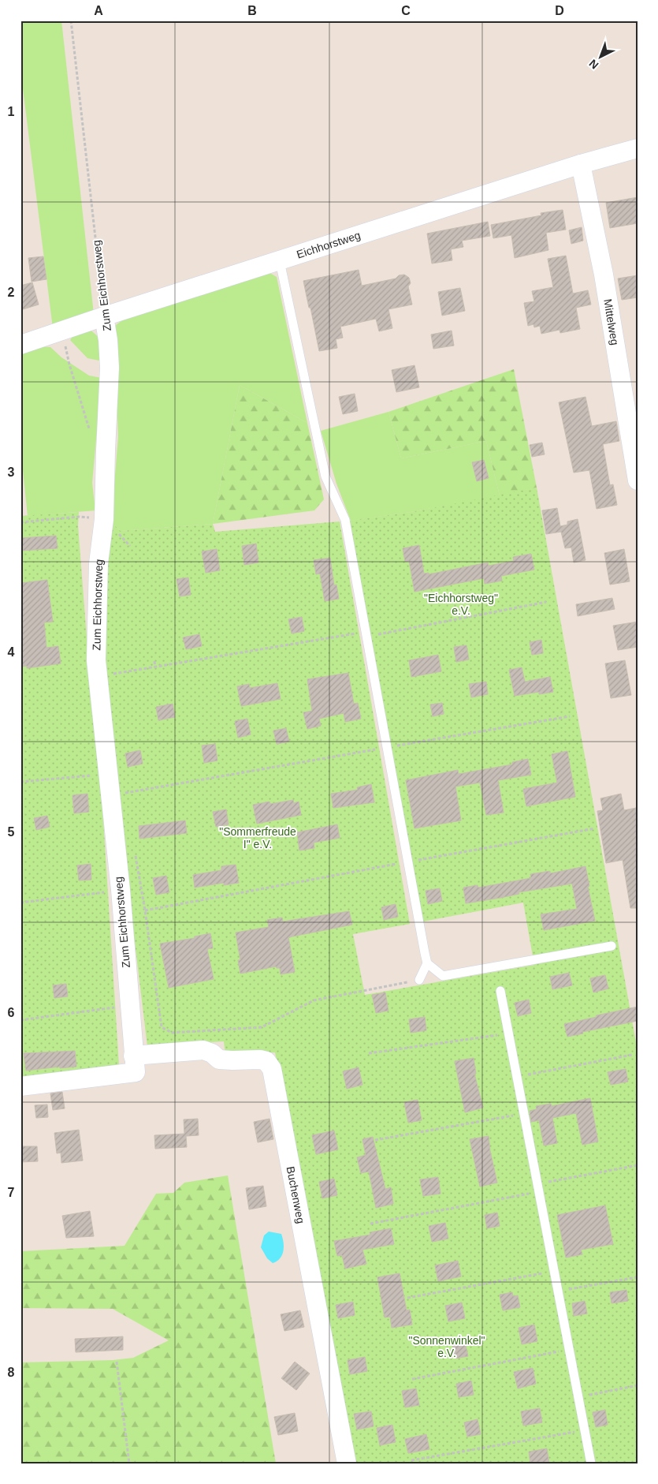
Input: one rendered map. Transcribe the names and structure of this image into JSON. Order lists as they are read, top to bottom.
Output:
{
  "streets": {
    "street": [
      "Eichhorstweg",
      "Zum Eichhorstweg",
      "Mittelweg",
      "Buchenweg"
    ]
  },
  "crossings": [
    ["Eichhorstweg", "Zum Eichhorstweg"],
    ["Eichhorstweg", "Mittelweg"],
    ["Zum Eichhorstweg", "Buchenweg"]
  ],
  "parks": ["\"Eichhorstweg\" e.V.", "\"Sommerfreude I\" e.V.", "\"Sonnenwinkel\" e.V."],
  "north": "bottom left",
  "grid": {
    "columns": [
      "A",
      "B",
      "C",
      "D"
    ],
    "rows": [
      "1",
      "2",
      "3",
      "4",
      "5",
      "6",
      "7",
      "8"
    ]
  }
}
